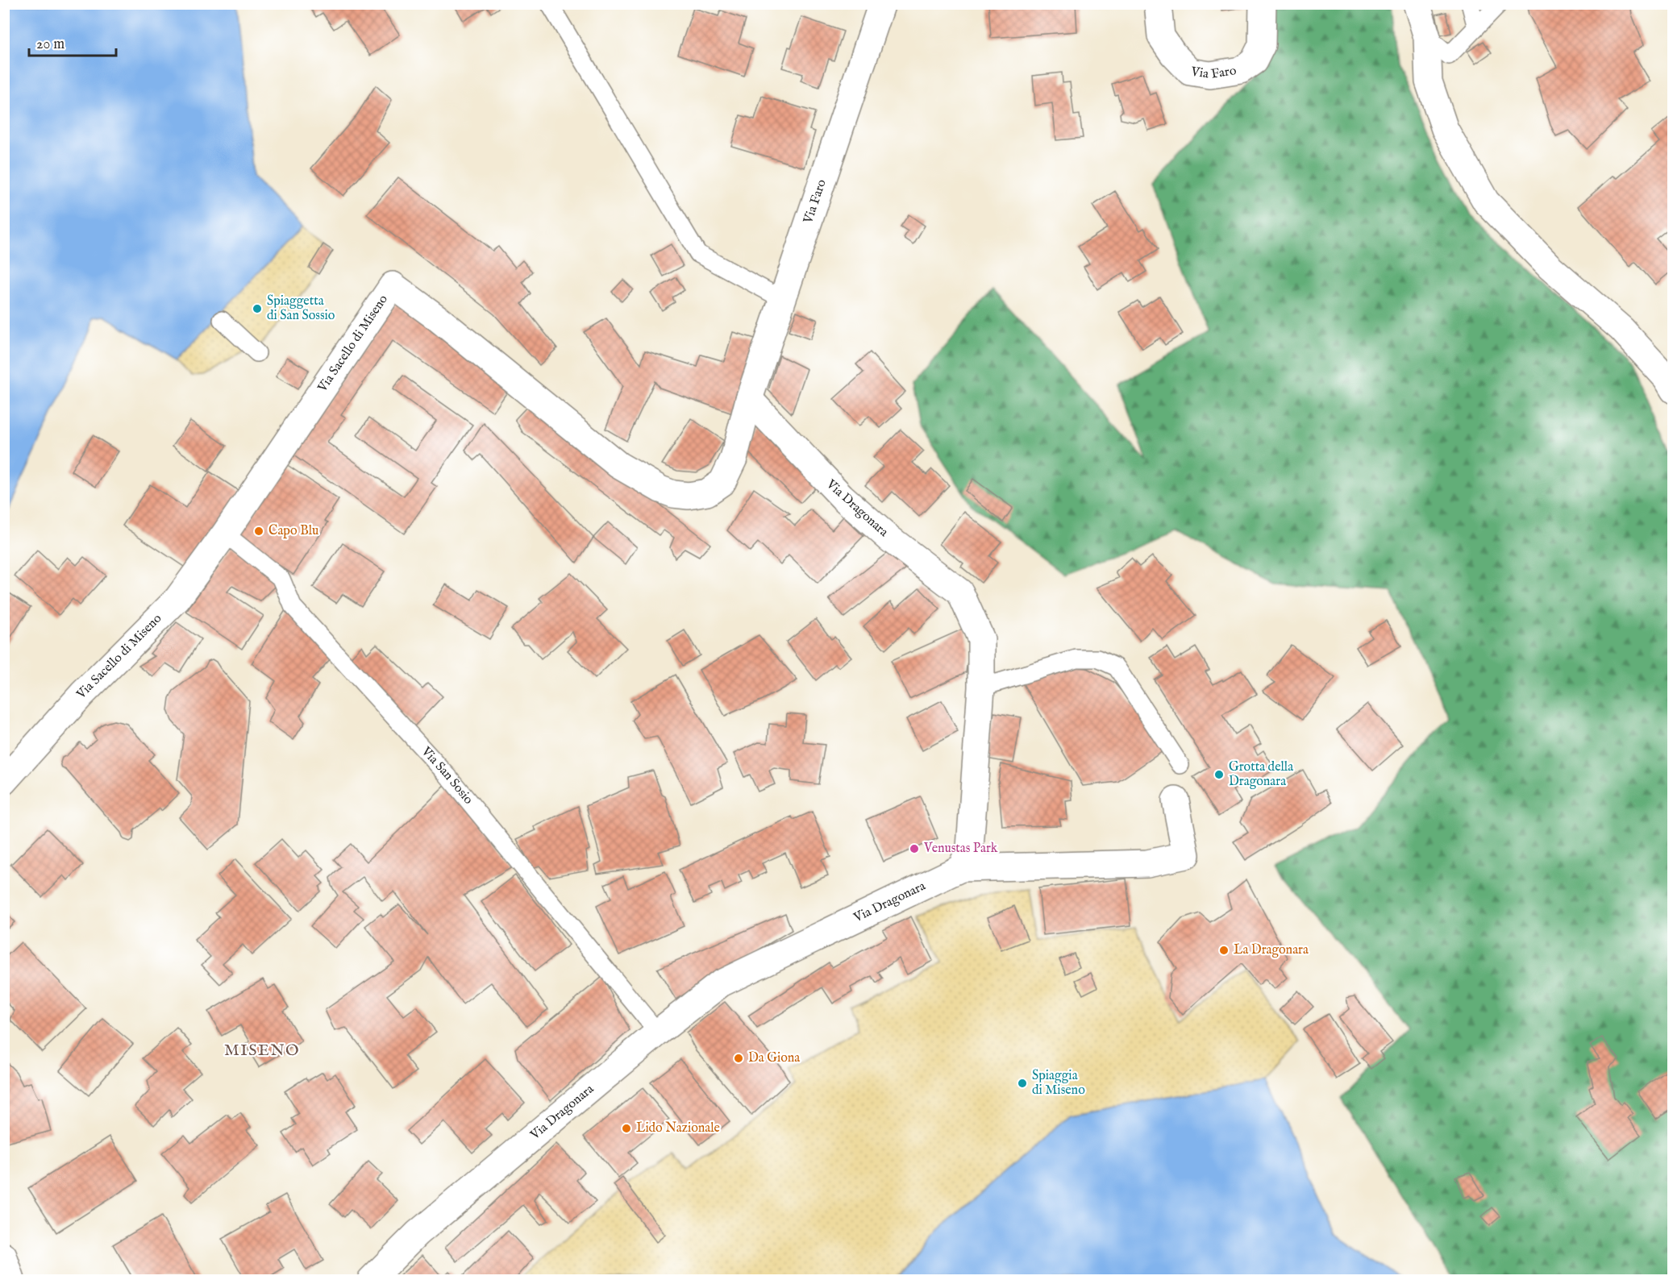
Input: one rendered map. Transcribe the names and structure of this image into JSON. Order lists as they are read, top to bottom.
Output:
{
  "streets": {
    "street": ["Via Faro", "Via Sacello di Miseno", "Via Dragonara"],
    "lane": ["Via San Sosio"]
  },
  "crossings": [
    ["Via Faro", "Via Sacello di Miseno"],
    ["Via Faro", "Via Dragonara"],
    ["Via Sacello di Miseno", "Via Dragonara"],
    ["Via Sacello di Miseno", "Via San Sosio"],
    ["Via Dragonara", "Via San Sosio"]
  ],
  "districts": ["MISENO"],
  "places": [
    "Spiaggetta di San Sossio",
    "Capo Blu",
    "Grotta della Dragonara",
    "Venustas Park",
    "La Dragonara",
    "Da Giona",
    "Spiaggia di Miseno",
    "Lido Nazionale"
  ],
  "scale_bar": "20 m"
}
